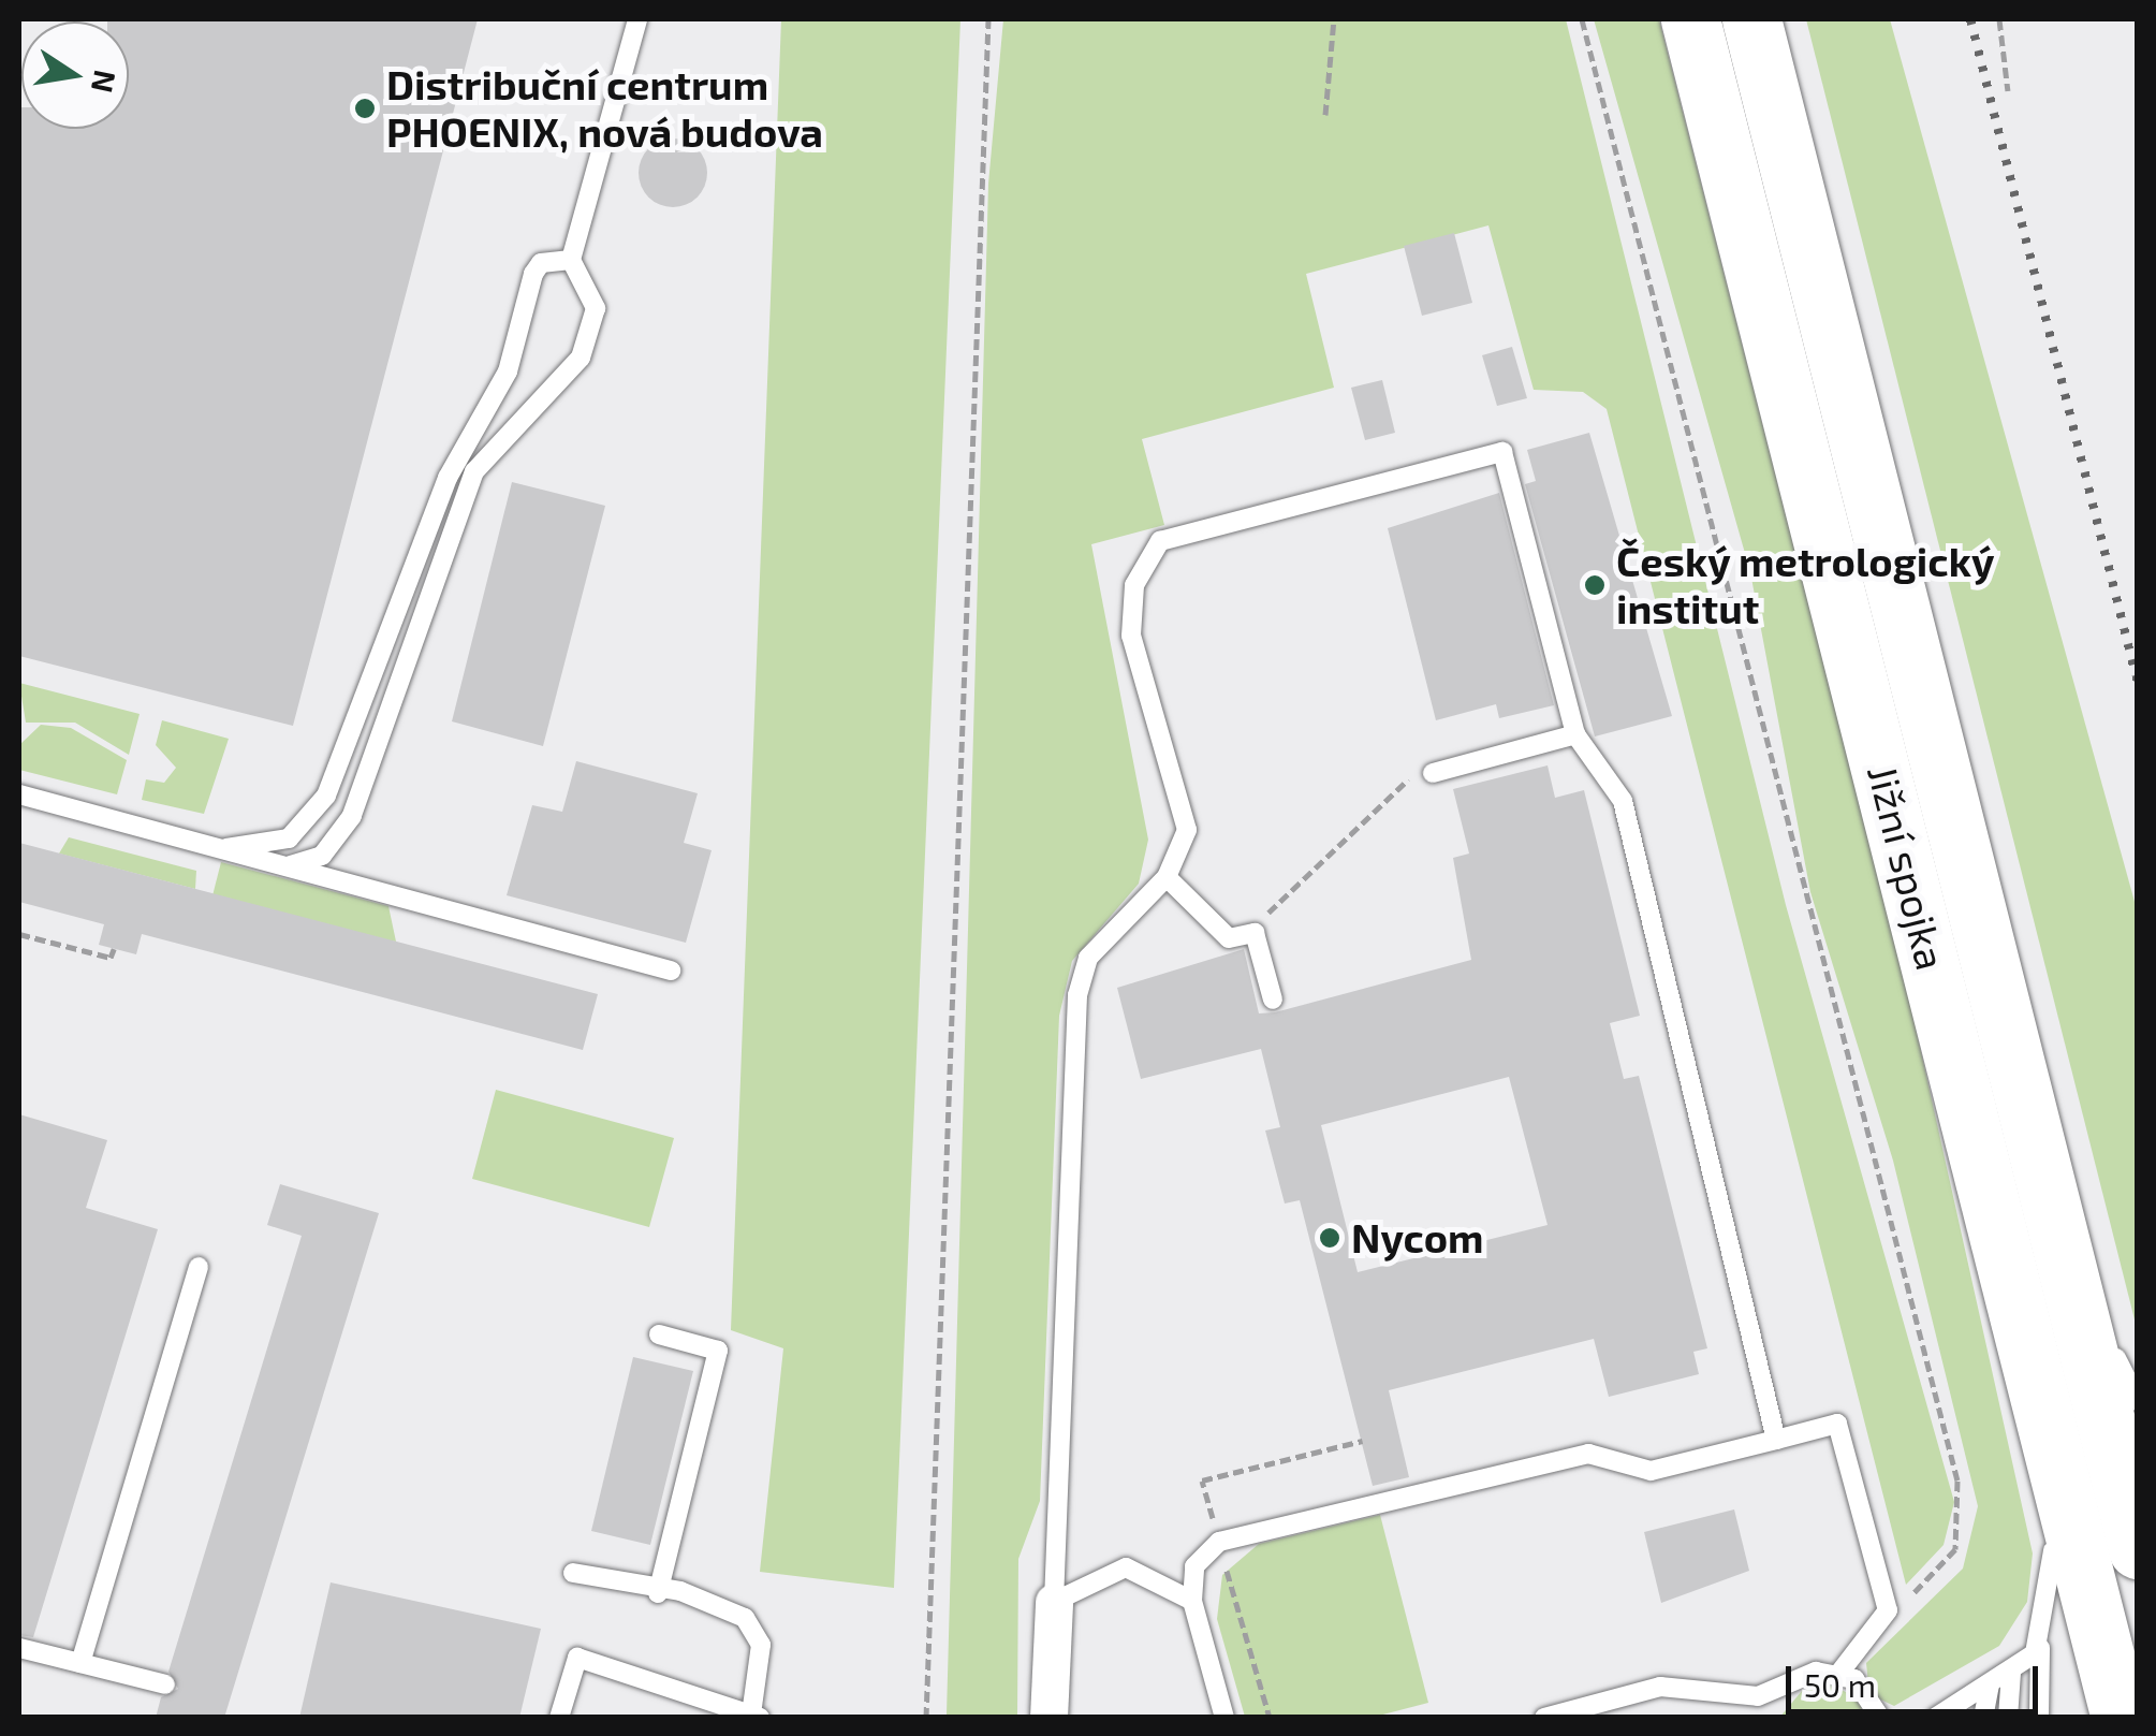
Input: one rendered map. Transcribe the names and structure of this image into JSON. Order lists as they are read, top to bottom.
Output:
{
  "streets": {
    "highway": ["Jižní spojka"]
  },
  "places": ["Distribuční centrum PHOENIX, nová budova", "Český metrologický institut", "Nycom"],
  "scale_bar": "50 m",
  "north": "right"
}
